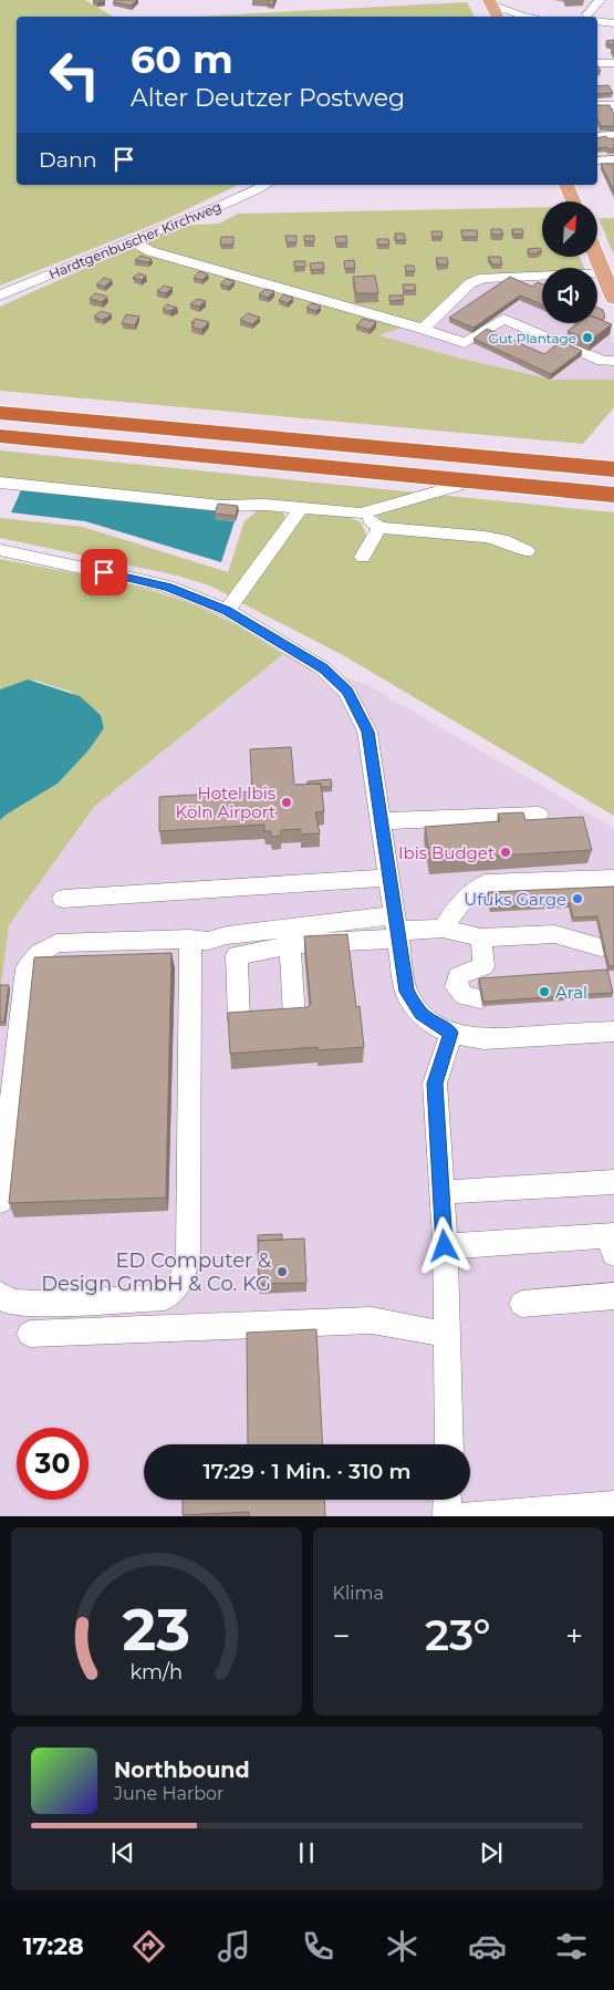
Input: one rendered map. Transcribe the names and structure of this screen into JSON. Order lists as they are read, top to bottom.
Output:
{
  "streets": {
    "street": ["Hardtgenbuscher Kirchweg"]
  },
  "places": [
    "Gut Plantage",
    "Hotel Ibis Köln Airport",
    "Ibis Budget",
    "Ufuks Garge",
    "Aral",
    "ED Computer & Design GmbH & Co. KG"
  ],
  "north": "top right",
  "page": {
    "turn": ["60 m", "Alter Deutzer Postweg"],
    "then": "Dann",
    "limit": "30",
    "trip": "17:29 · 1 Min. · 310 m",
    "tile": "Klima",
    "heat": ["−", "23°", "+"],
    "song": ["Northbound", "June Harbor"],
    "tabs": "17:28",
    "gauge": ["23", "km/h"]
  }
}
